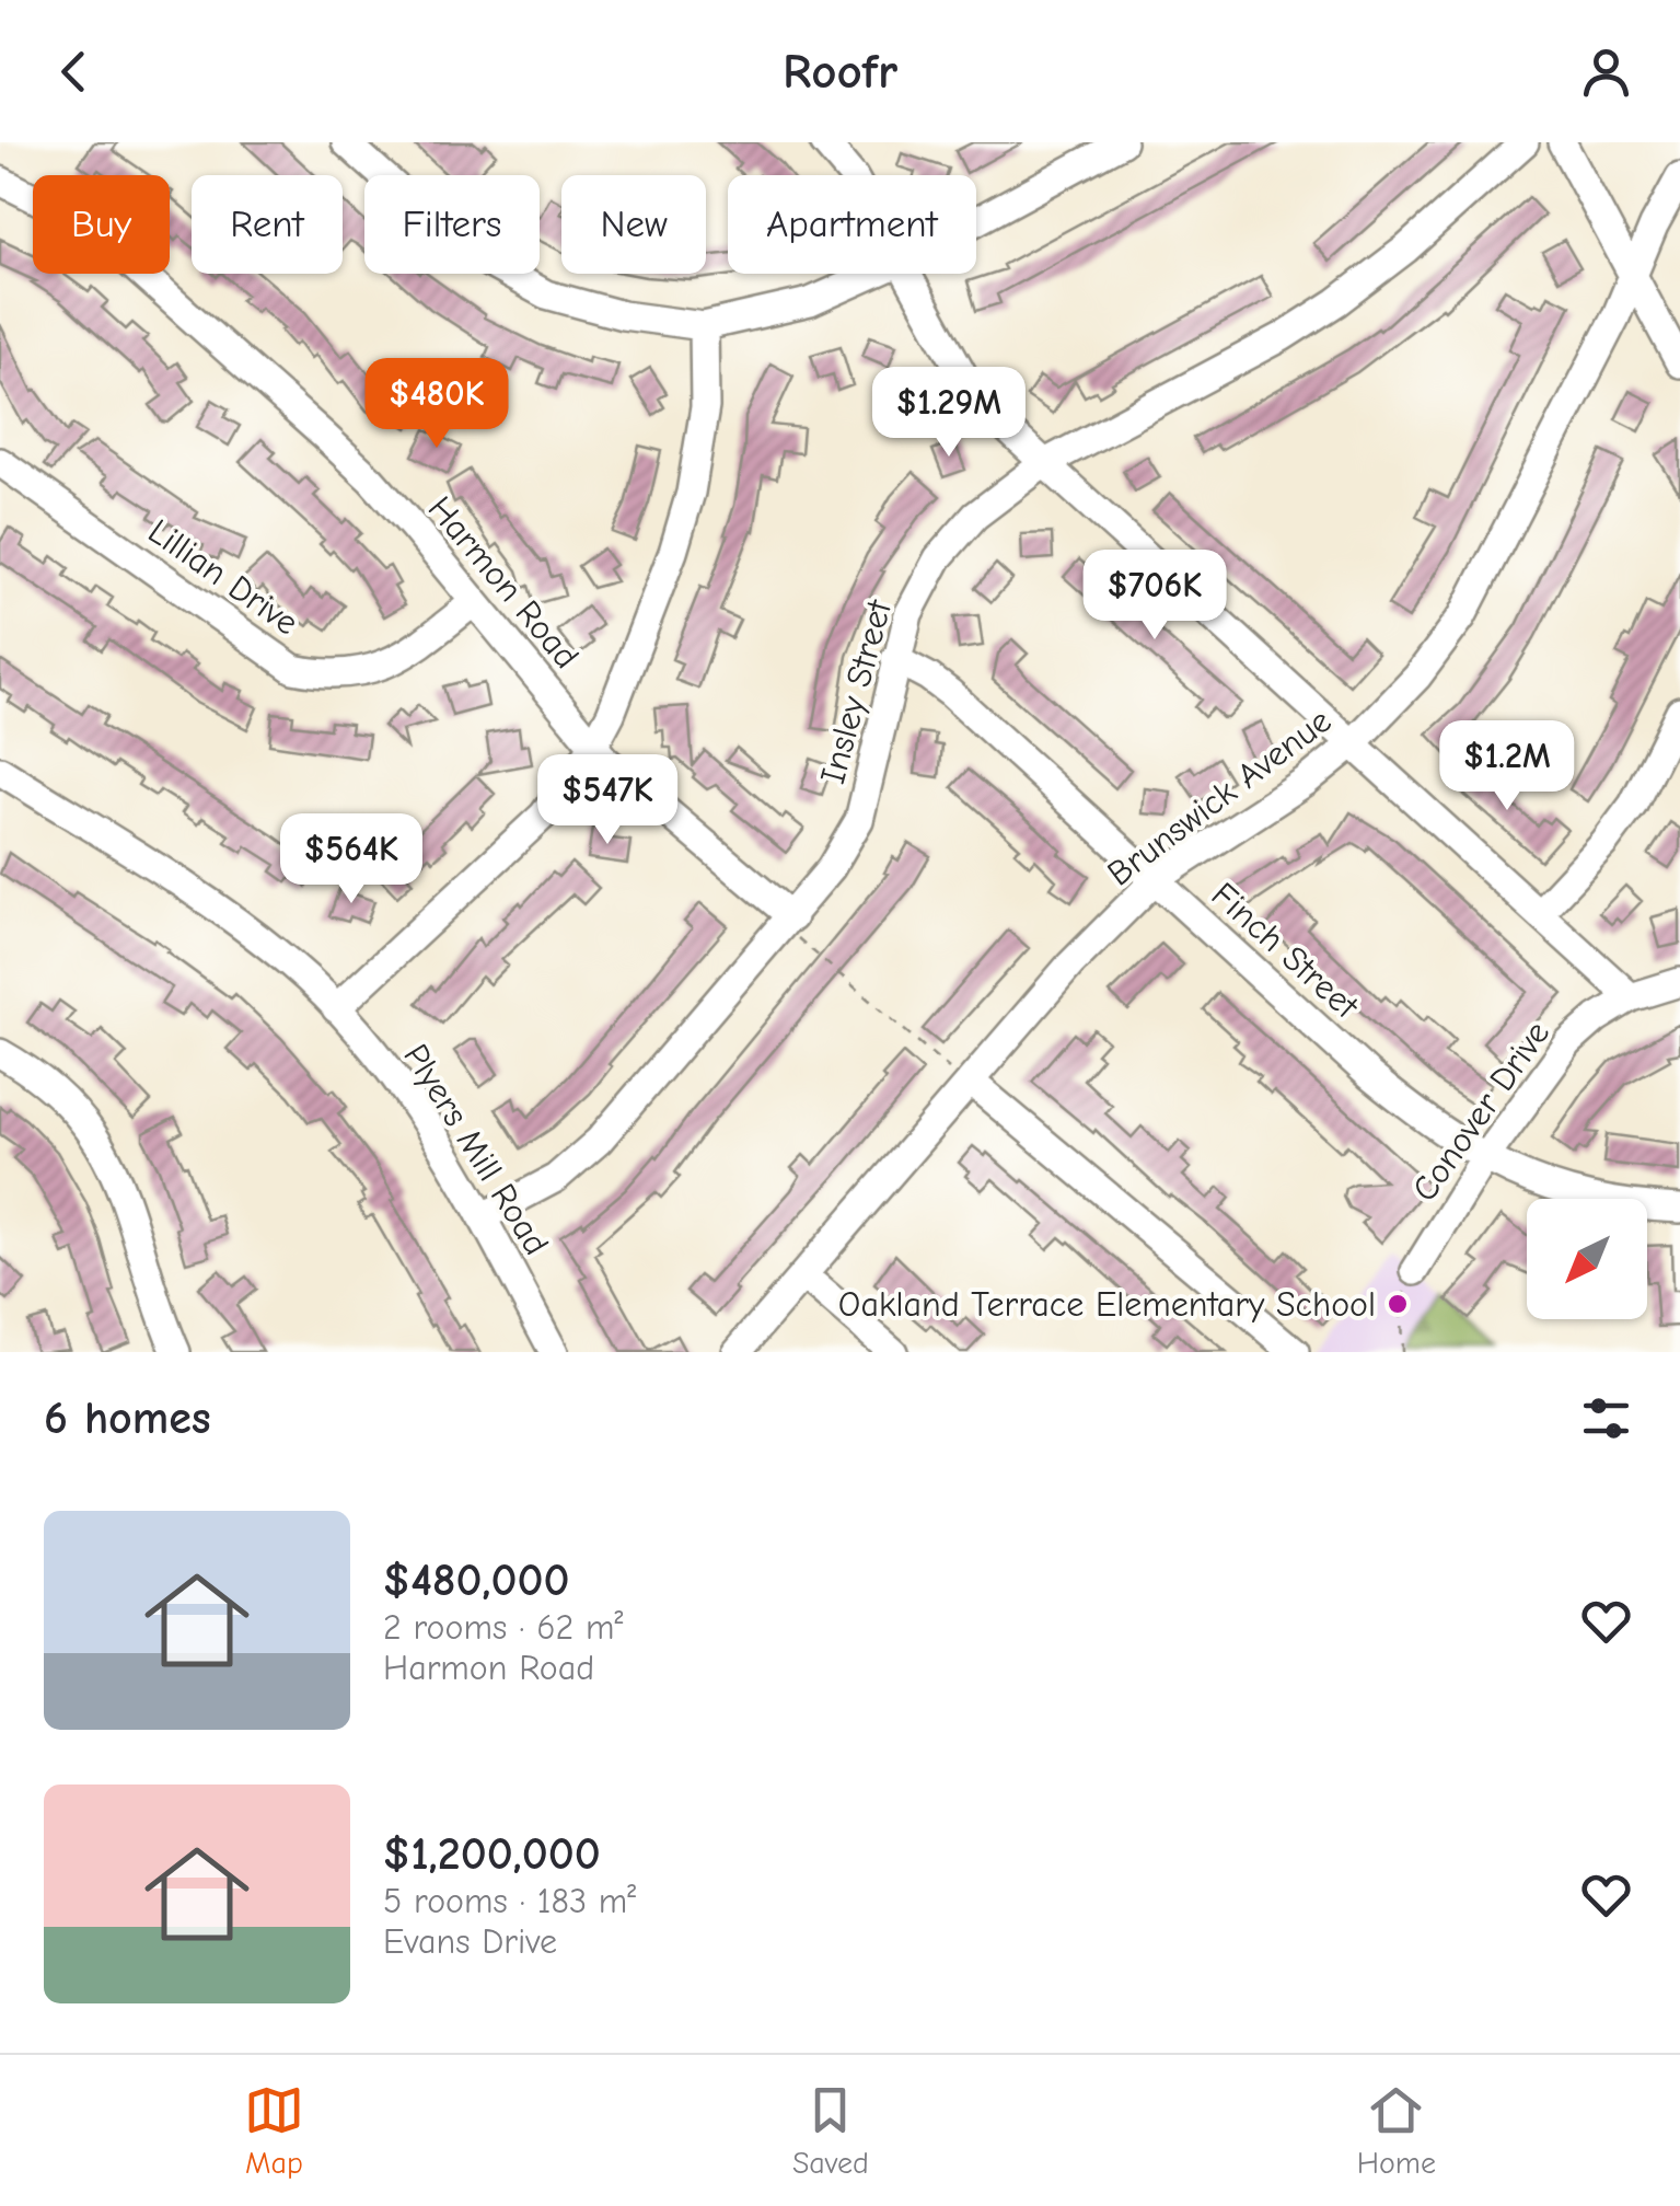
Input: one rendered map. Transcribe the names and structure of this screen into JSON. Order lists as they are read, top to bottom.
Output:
{
  "streets": {
    "street": [
      "Lillian Drive",
      "Harmon Road",
      "Insley Street",
      "Brunswick Avenue",
      "Finch Street",
      "Conover Drive",
      "Plyers Mill Road"
    ]
  },
  "crossings": [
    ["Lillian Drive", "Harmon Road"],
    ["Harmon Road", "Insley Street"],
    ["Insley Street", "Finch Street"],
    ["Insley Street", "Plyers Mill Road"],
    ["Brunswick Avenue", "Finch Street"],
    ["Finch Street", "Conover Drive"]
  ],
  "places": ["Oakland Terrace Elementary School"],
  "north": "bottom left",
  "page": {
    "header": "Roofr",
    "chip": [
      "Buy",
      "Rent",
      "Filters",
      "New",
      "Apartment"
    ],
    "price": [
      "$480K",
      "$1.29M",
      "$706K",
      "$1.2M",
      "$547K",
      "$564K"
    ],
    "heading": "6 homes",
    "list": [
      {
        "name": "$480,000",
        "note": "2 rooms · 62 m² · Harmon Road"
      },
      {
        "name": "$1,200,000",
        "note": "5 rooms · 183 m² · Evans Drive"
      }
    ],
    "tabs": ["Map", "Saved", "Home"]
  }
}
